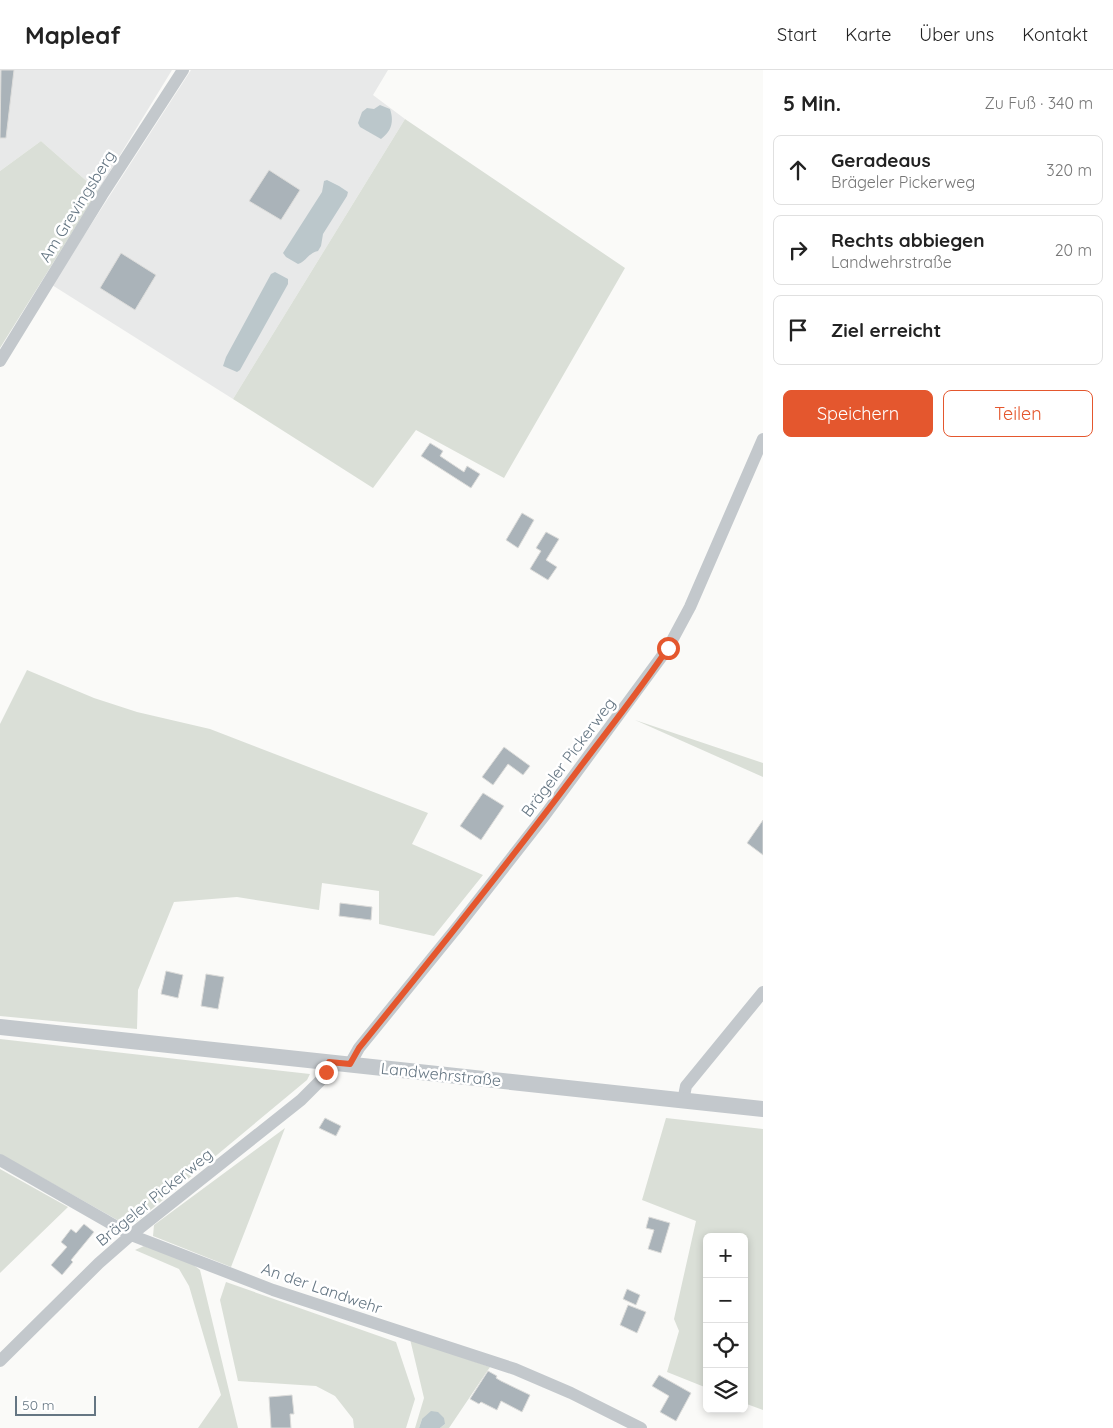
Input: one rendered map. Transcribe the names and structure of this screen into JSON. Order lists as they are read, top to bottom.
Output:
{
  "streets": {
    "street": [
      "Am Grevingsberg",
      "Brägeler Pickerweg",
      "Landwehrstraße",
      "An der Landwehr"
    ]
  },
  "crossings": [
    ["Brägeler Pickerweg", "Landwehrstraße"],
    ["Brägeler Pickerweg", "An der Landwehr"]
  ],
  "scale_bar": "50 m",
  "page": {
    "header": "Mapleaf",
    "nav": [
      "Start",
      "Karte",
      "Über uns",
      "Kontakt"
    ],
    "heading": ["5 Min.", "Zu Fuß · 340 m"],
    "list": [
      ["Geradeaus", "Brägeler Pickerweg", "320 m"],
      ["Rechts abbiegen", "Landwehrstraße", "20 m"],
      "Ziel erreicht"
    ],
    "buttons": ["Speichern", "Teilen"],
    "map_buttons": ["+", "−"],
    "scale": "50 m"
  }
}
